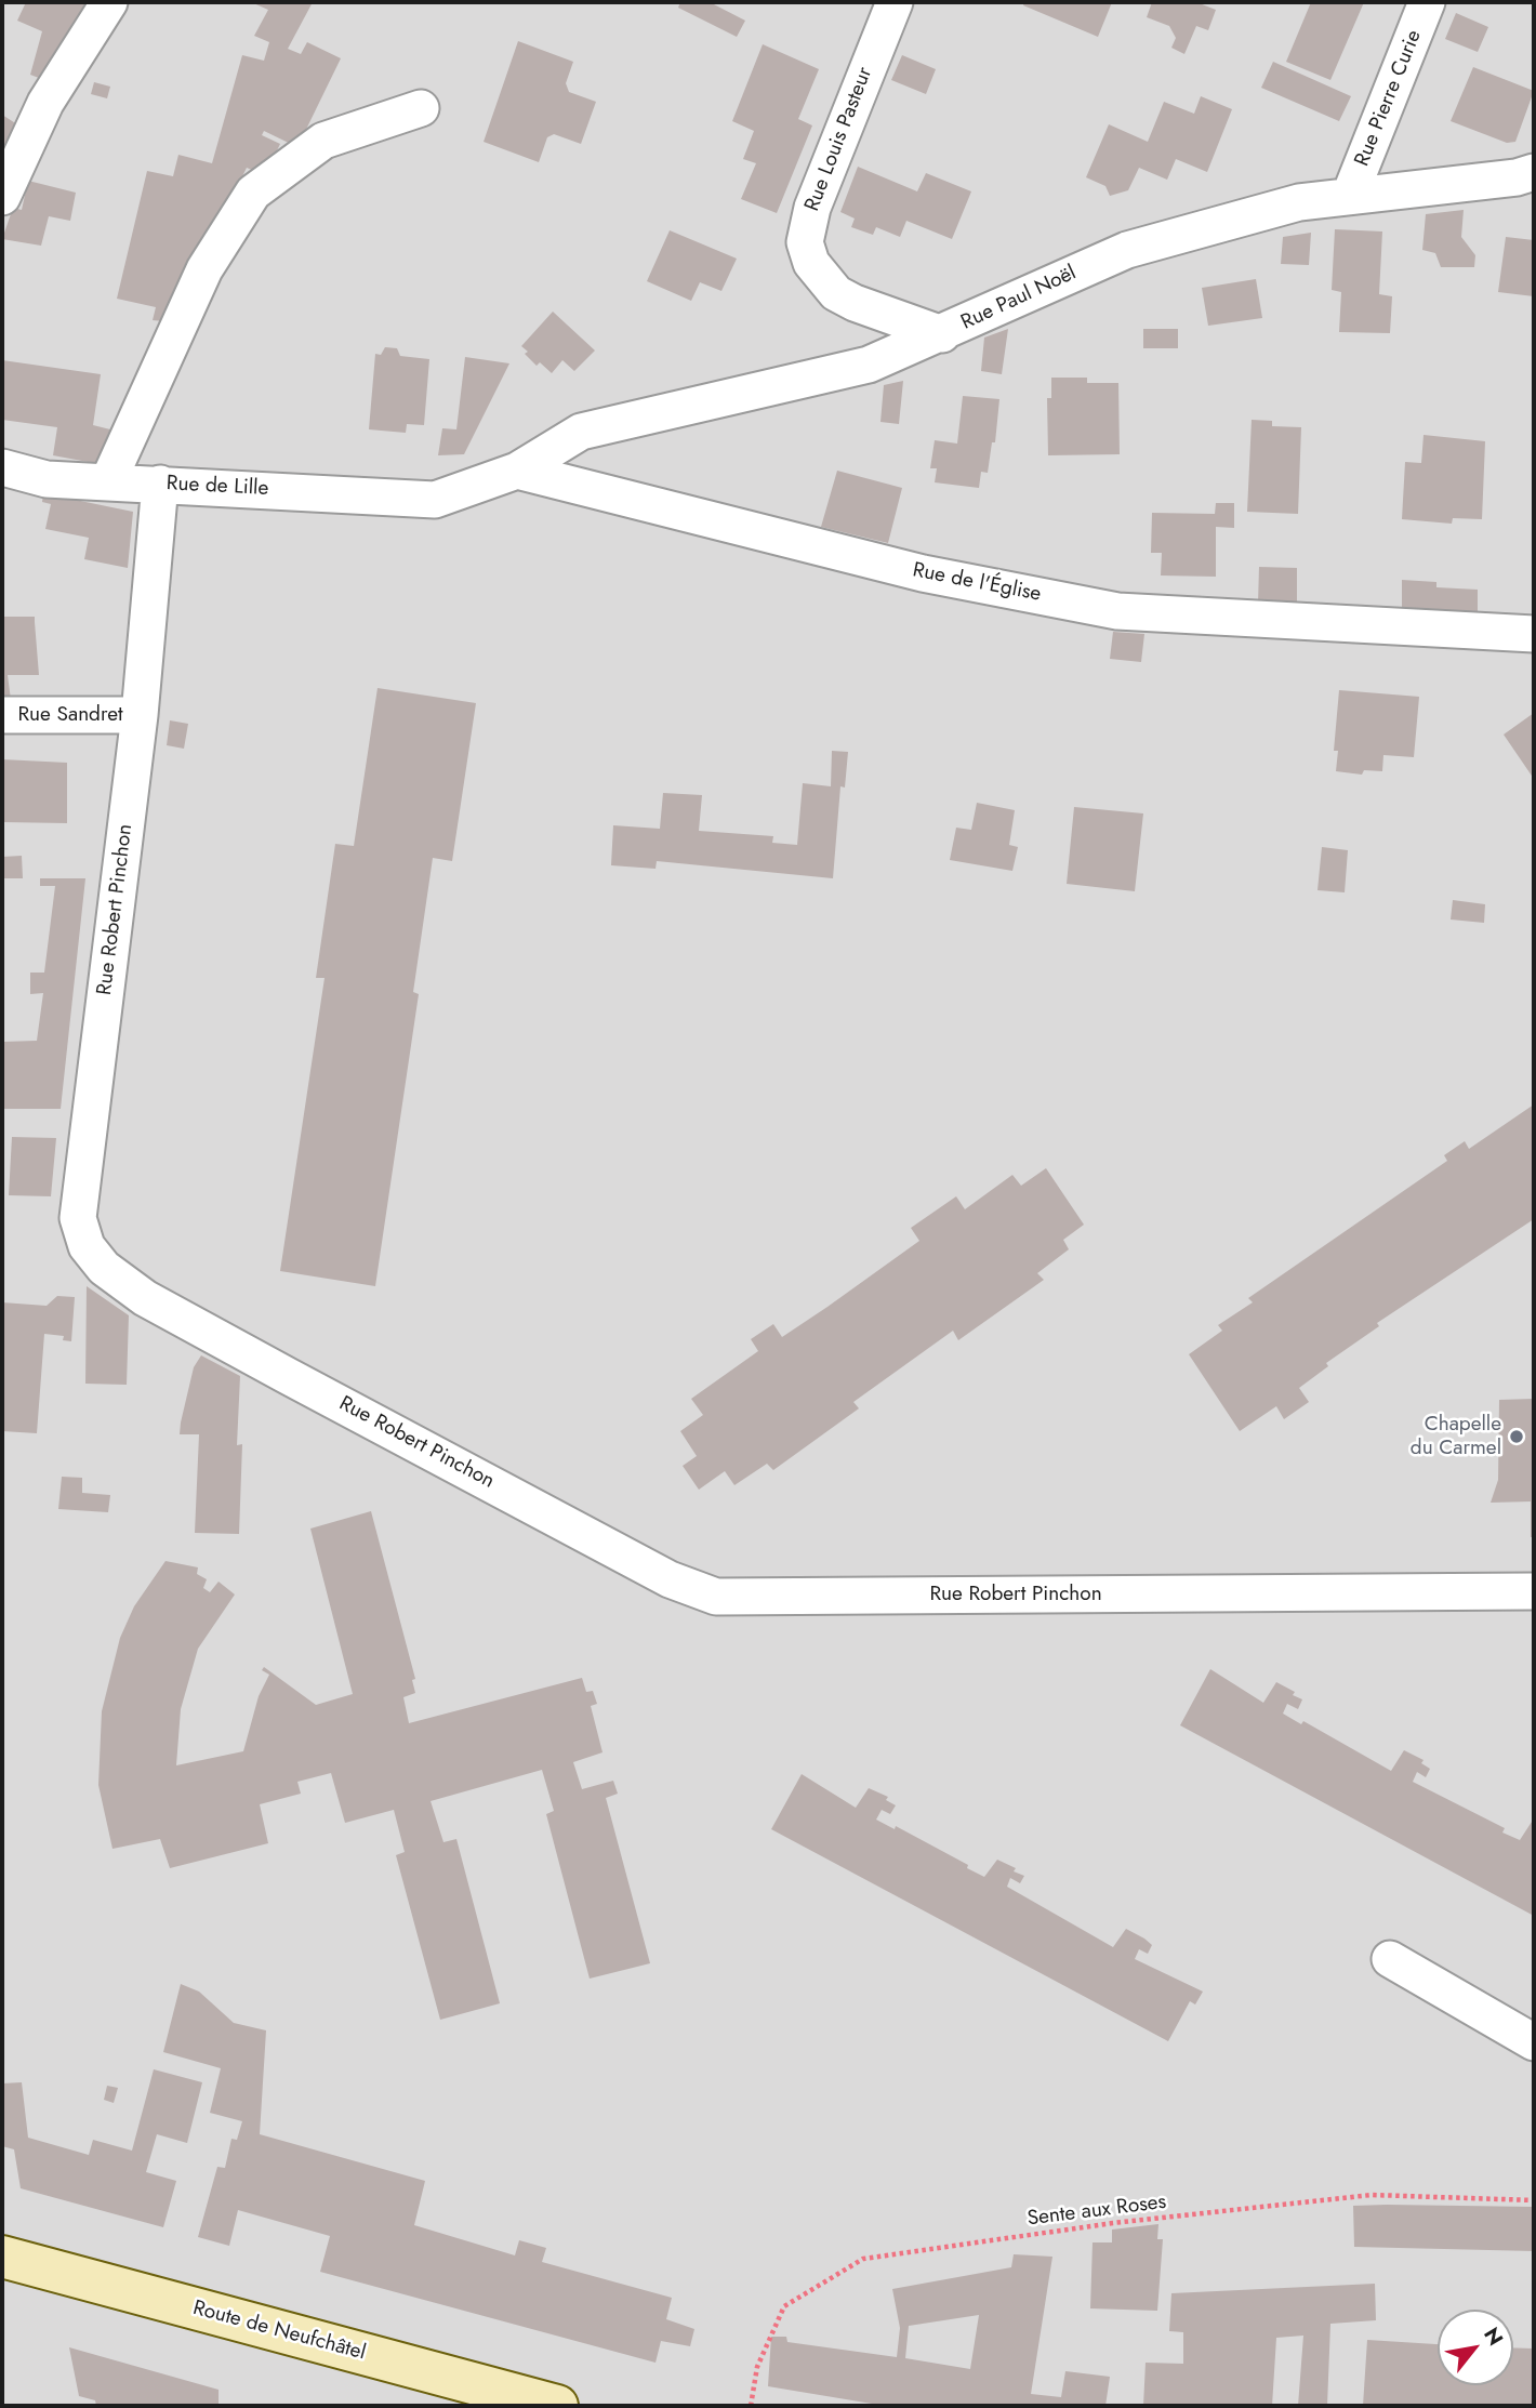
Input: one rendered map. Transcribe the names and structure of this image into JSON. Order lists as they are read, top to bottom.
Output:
{
  "streets": {
    "main road": ["Route de Neufchâtel"],
    "street": [
      "Rue Pierre Curie",
      "Rue Louis Pasteur",
      "Rue Paul Noël",
      "Rue de Lille",
      "Rue de l'Église",
      "Rue Sandret",
      "Rue Robert Pinchon"
    ],
    "path": ["Sente aux Roses"]
  },
  "crossings": [
    ["Rue Pierre Curie", "Rue Paul Noël"],
    ["Rue Louis Pasteur", "Rue Paul Noël"],
    ["Rue Paul Noël", "Rue de Lille"],
    ["Rue Paul Noël", "Rue de l'Église"],
    ["Rue de Lille", "Rue de l'Église"],
    ["Rue de Lille", "Rue Robert Pinchon"],
    ["Rue Sandret", "Rue Robert Pinchon"]
  ],
  "places": ["Chapelle du Carmel"],
  "north": "top right"
}
